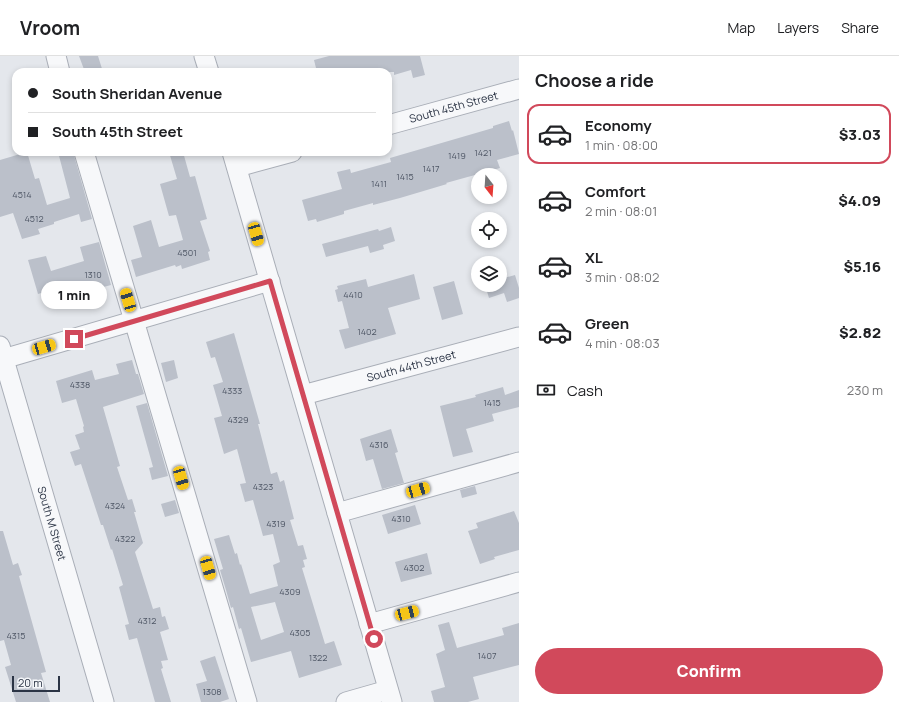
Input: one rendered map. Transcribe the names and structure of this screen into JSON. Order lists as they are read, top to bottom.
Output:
{
  "streets": {
    "street": ["South 45th Street", "South 44th Street", "South M Street"]
  },
  "house_numbers": [
    "1421",
    "1419",
    "1417",
    "1415",
    "1411",
    "4514",
    "4512",
    "4501",
    "1310",
    "4410",
    "1402",
    "4338",
    "4333",
    "1415",
    "4329",
    "4316",
    "4323",
    "4324",
    "4310",
    "4319",
    "4322",
    "4302",
    "4309",
    "4312",
    "4305",
    "4315",
    "1407",
    "1322",
    "1308"
  ],
  "scale_bar": "20 m",
  "north": "bottom",
  "page": {
    "header": "Vroom",
    "nav": ["Map", "Layers", "Share"],
    "heading": "Choose a ride",
    "banner": ["South Sheridan Avenue", "South 45th Street"],
    "list": [
      {
        "name": "Economy",
        "note": "1 min · 08:00",
        "value": "$3.03"
      },
      {
        "name": "Comfort",
        "note": "2 min · 08:01",
        "value": "$4.09"
      },
      {
        "name": "XL",
        "note": "3 min · 08:02",
        "value": "$5.16"
      },
      {
        "name": "Green",
        "note": "4 min · 08:03",
        "value": "$2.82"
      }
    ],
    "bubble": "1 min",
    "pay": ["Cash", "230 m"],
    "buttons": "Confirm",
    "scale": "20 m"
  }
}
